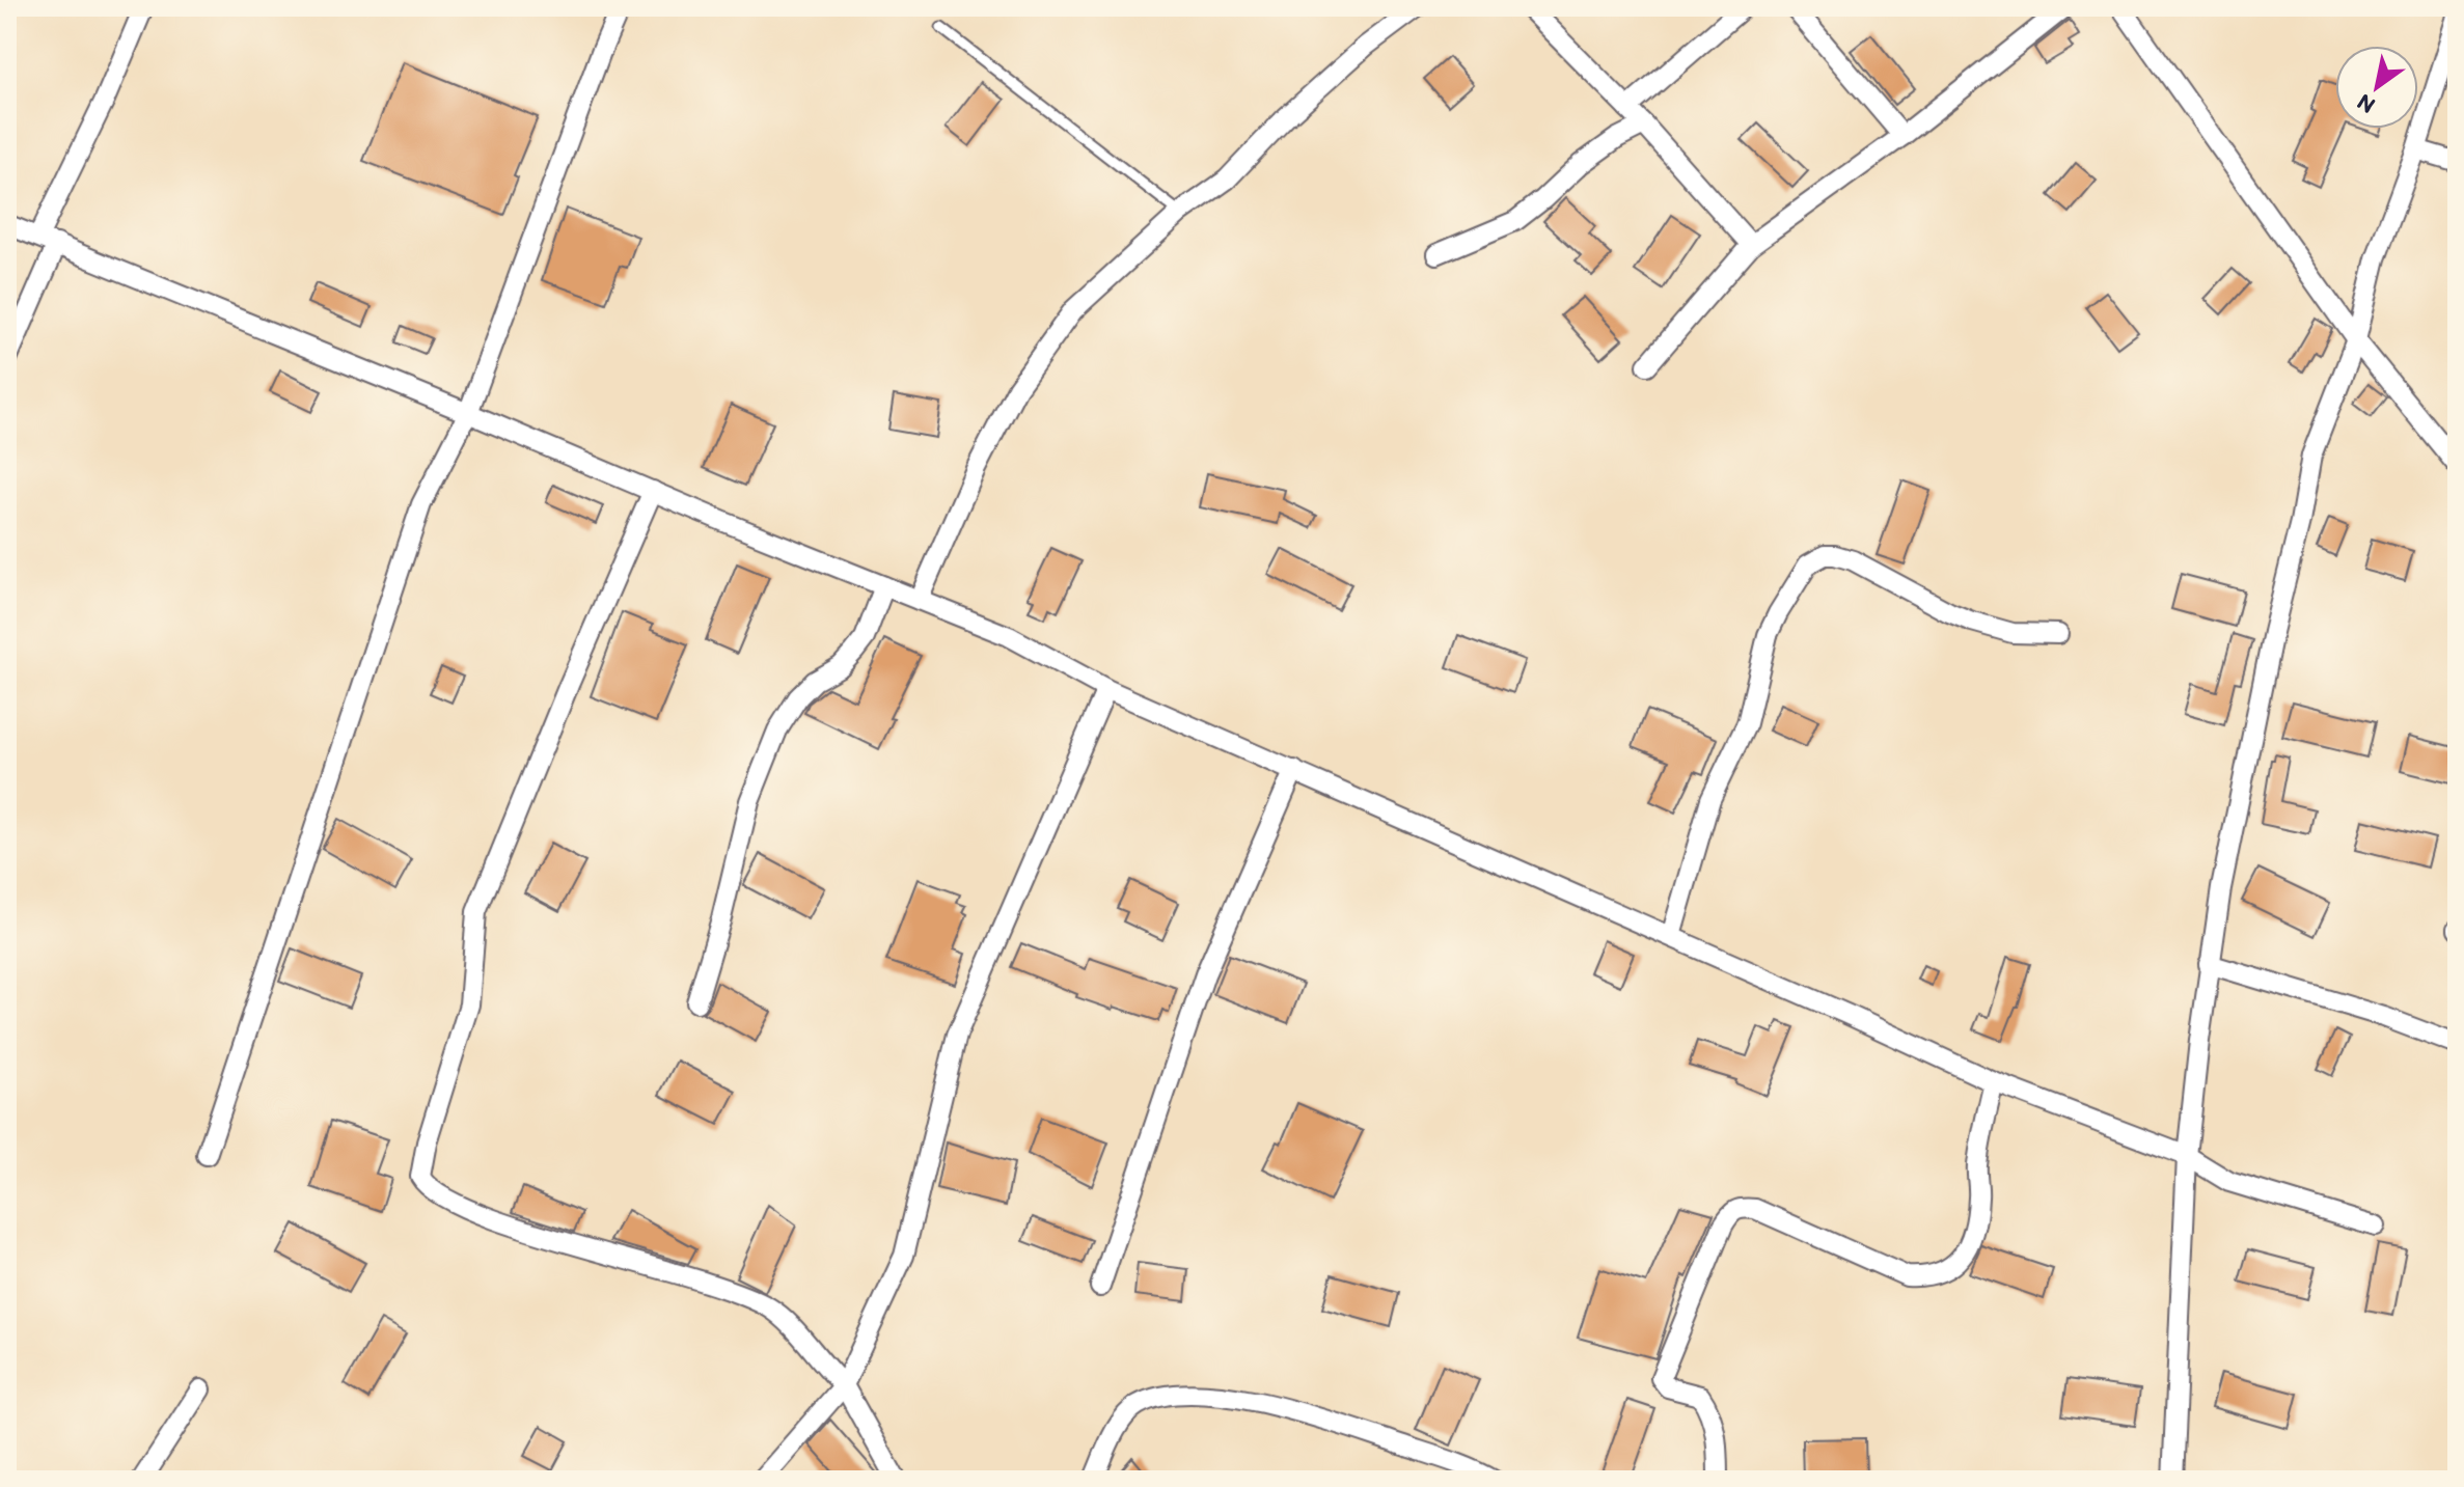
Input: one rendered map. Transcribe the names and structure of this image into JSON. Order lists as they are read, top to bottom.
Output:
{
  "north": "bottom left"
}
